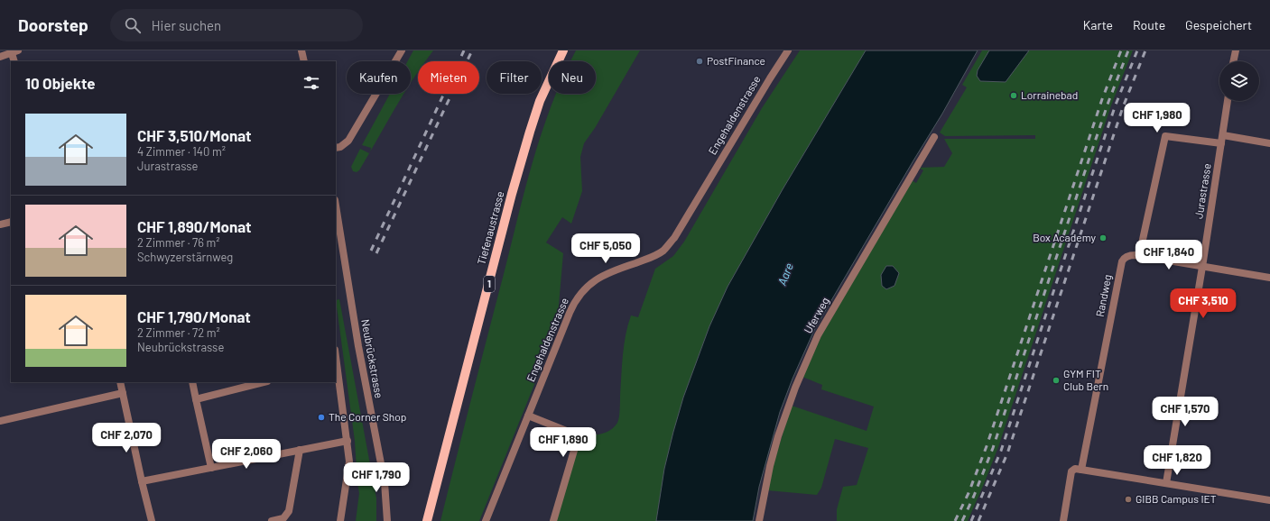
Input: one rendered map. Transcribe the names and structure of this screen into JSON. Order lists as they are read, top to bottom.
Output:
{
  "streets": {
    "main road": ["Tiefenaustrasse", "1"],
    "street": [
      "Engehaldenstrasse",
      "Jurastrasse",
      "Randweg",
      "Uferweg",
      "Neubrückstrasse"
    ]
  },
  "water": ["Aare"],
  "places": [
    "PostFinance",
    "Lorrainebad",
    "Box Academy",
    "GYM FIT Club Bern",
    "The Corner Shop",
    "GIBB Campus IET"
  ],
  "page": {
    "header": "Doorstep",
    "search": "Hier suchen",
    "nav": ["Karte", "Route", "Gespeichert"],
    "chip": [
      "Kaufen",
      "Mieten",
      "Filter",
      "Neu"
    ],
    "heading": "10 Objekte",
    "price": [
      "CHF 1,980",
      "CHF 5,050",
      "CHF 1,840",
      "CHF 3,510",
      "CHF 1,570",
      "CHF 2,070",
      "CHF 1,890",
      "CHF 2,060",
      "CHF 1,820",
      "CHF 1,790"
    ],
    "list": [
      {
        "name": "CHF 3,510/Monat",
        "note": "4 Zimmer · 140 m² · Jurastrasse"
      },
      {
        "name": "CHF 1,890/Monat",
        "note": "2 Zimmer · 76 m² · Schwyzerstärnweg"
      },
      {
        "name": "CHF 1,790/Monat",
        "note": "2 Zimmer · 72 m² · Neubrückstrasse"
      }
    ]
  }
}
